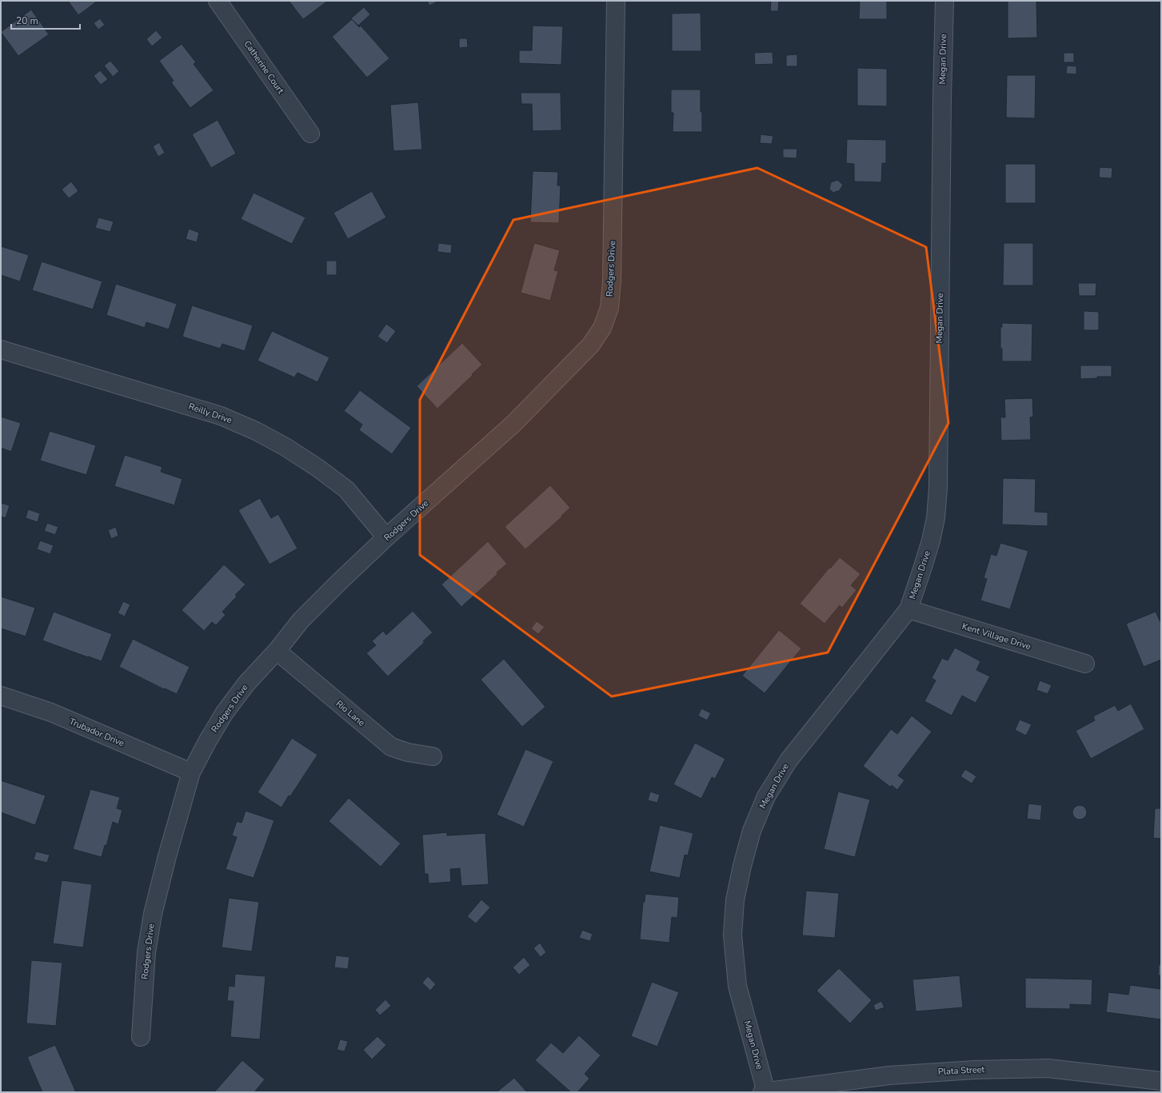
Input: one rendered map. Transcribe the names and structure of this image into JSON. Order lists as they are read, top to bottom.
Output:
{
  "streets": {
    "street": [
      "Megan Drive",
      "Catherine Court",
      "Rodgers Drive",
      "Reilly Drive",
      "Kent Village Drive",
      "Rio Lane",
      "Trubador Drive",
      "Plata Street"
    ]
  },
  "crossings": [
    ["Megan Drive", "Kent Village Drive"],
    ["Megan Drive", "Plata Street"],
    ["Rodgers Drive", "Reilly Drive"],
    ["Rodgers Drive", "Rio Lane"],
    ["Rodgers Drive", "Trubador Drive"]
  ],
  "scale_bar": "20 m"
}
